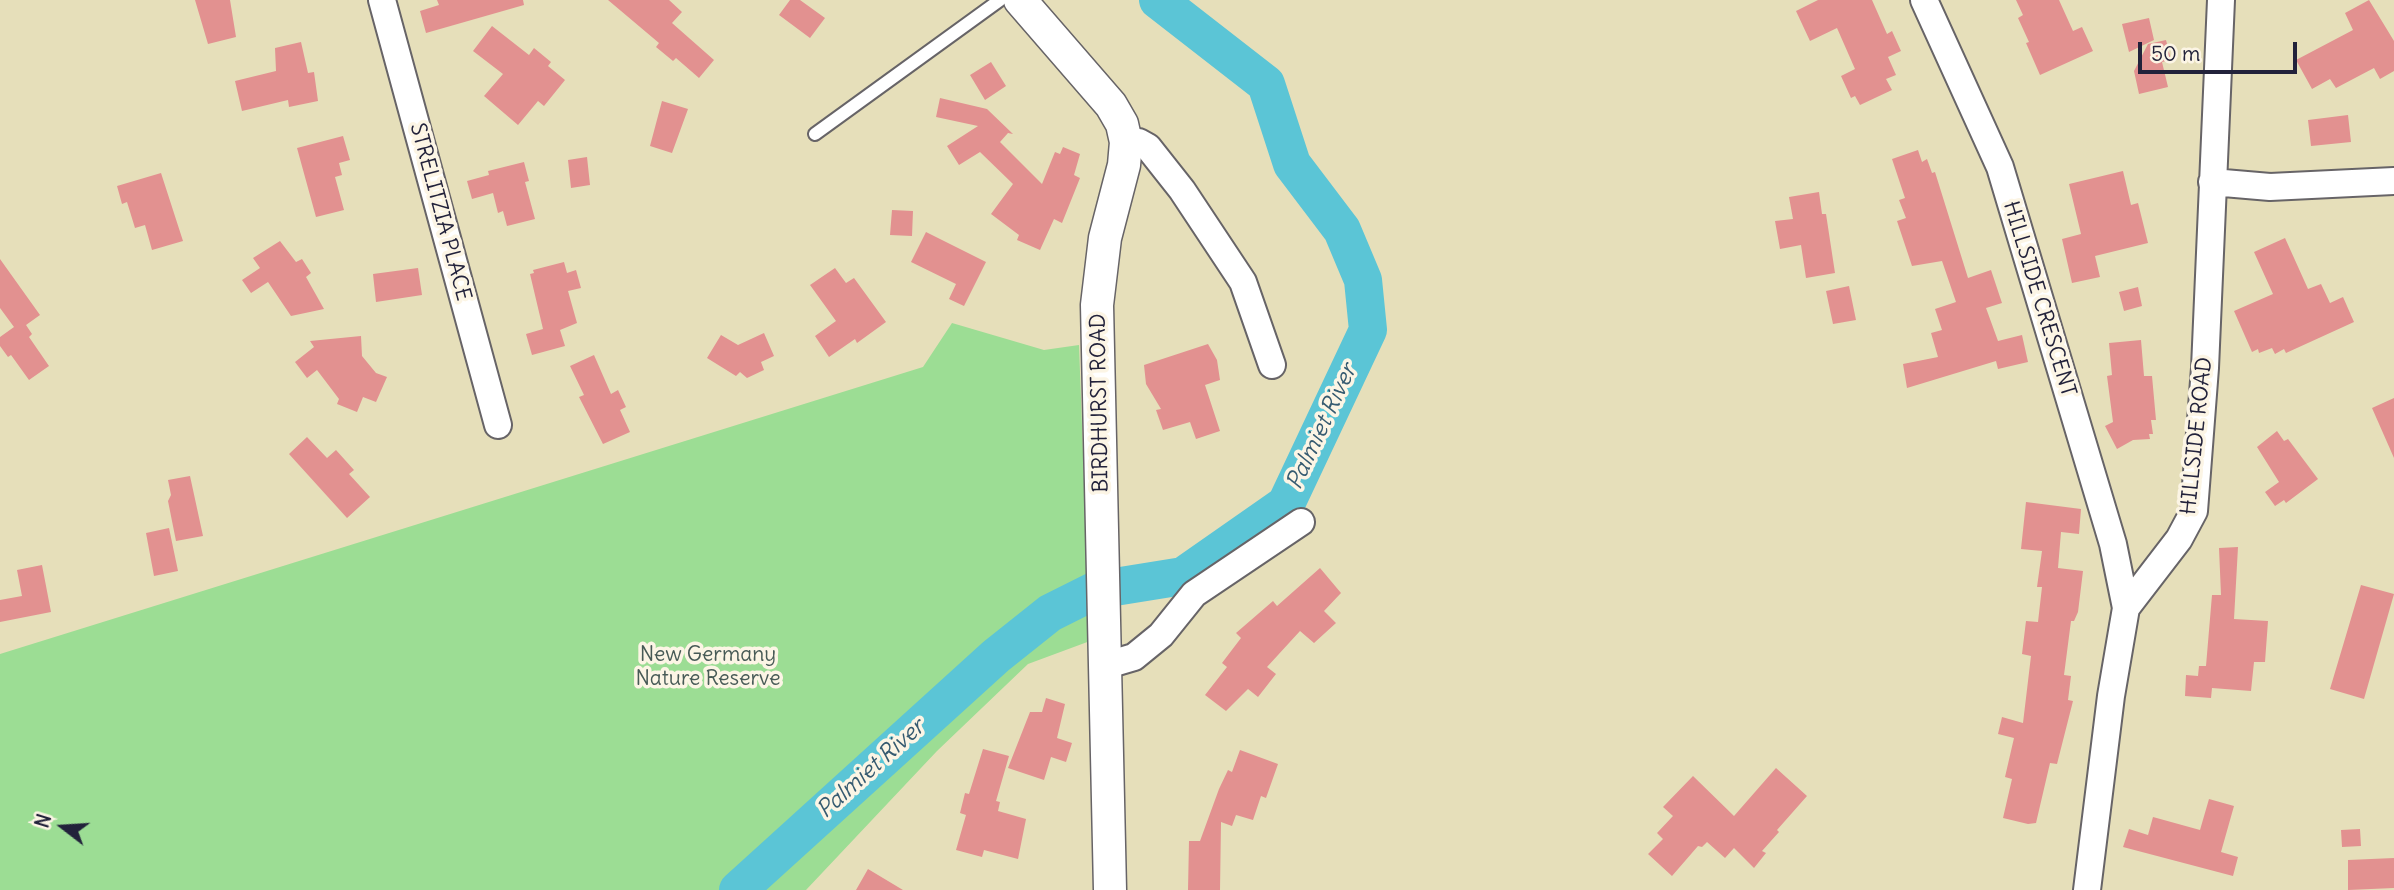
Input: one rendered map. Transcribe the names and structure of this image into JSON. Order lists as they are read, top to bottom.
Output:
{
  "streets": {
    "street": [
      "STRELITZIA PLACE",
      "HILLSIDE CRESCENT",
      "BIRDHURST ROAD",
      "HILLSIDE ROAD"
    ]
  },
  "crossings": [
    ["HILLSIDE CRESCENT", "HILLSIDE ROAD"]
  ],
  "water": ["Palmiet River"],
  "parks": ["New Germany Nature Reserve"],
  "scale_bar": "50 m",
  "north": "left"
}
